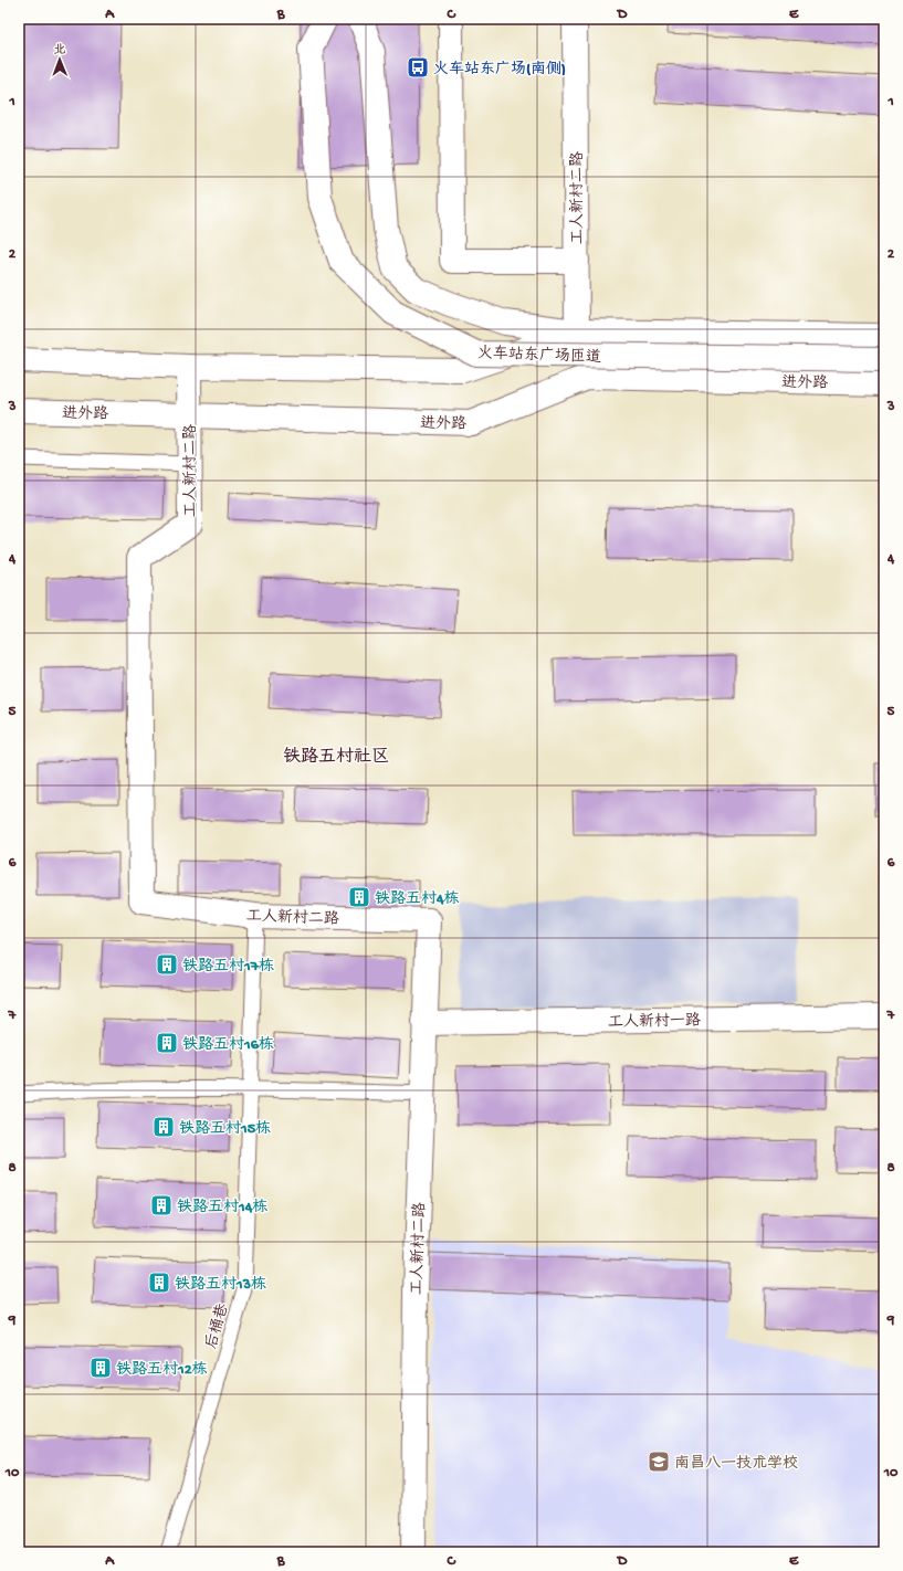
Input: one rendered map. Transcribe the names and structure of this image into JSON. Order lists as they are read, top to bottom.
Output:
{
  "streets": {
    "main road": [
      "工人新村二路",
      "火车站东广场匝道",
      "进外路",
      "工人新村一路"
    ],
    "lane": ["后桶巷"]
  },
  "crossings": [
    ["工人新村二路", "火车站东广场匝道"],
    ["工人新村二路", "进外路"],
    ["工人新村二路", "工人新村一路"],
    ["工人新村二路", "后桶巷"]
  ],
  "districts": ["铁路五村社区"],
  "places": {
    "bus stop": ["火车站东广场(南侧)"],
    "building": [
      "铁路五村4栋",
      "铁路五村17栋",
      "铁路五村16栋",
      "铁路五村15栋",
      "铁路五村14栋",
      "铁路五村13栋",
      "铁路五村12栋"
    ],
    "school or university": ["南昌八一技术学校"]
  },
  "north": "top",
  "grid": {
    "columns": [
      "A",
      "B",
      "C",
      "D",
      "E"
    ],
    "rows": [
      "1",
      "2",
      "3",
      "4",
      "5",
      "6",
      "7",
      "8",
      "9",
      "10"
    ]
  }
}
